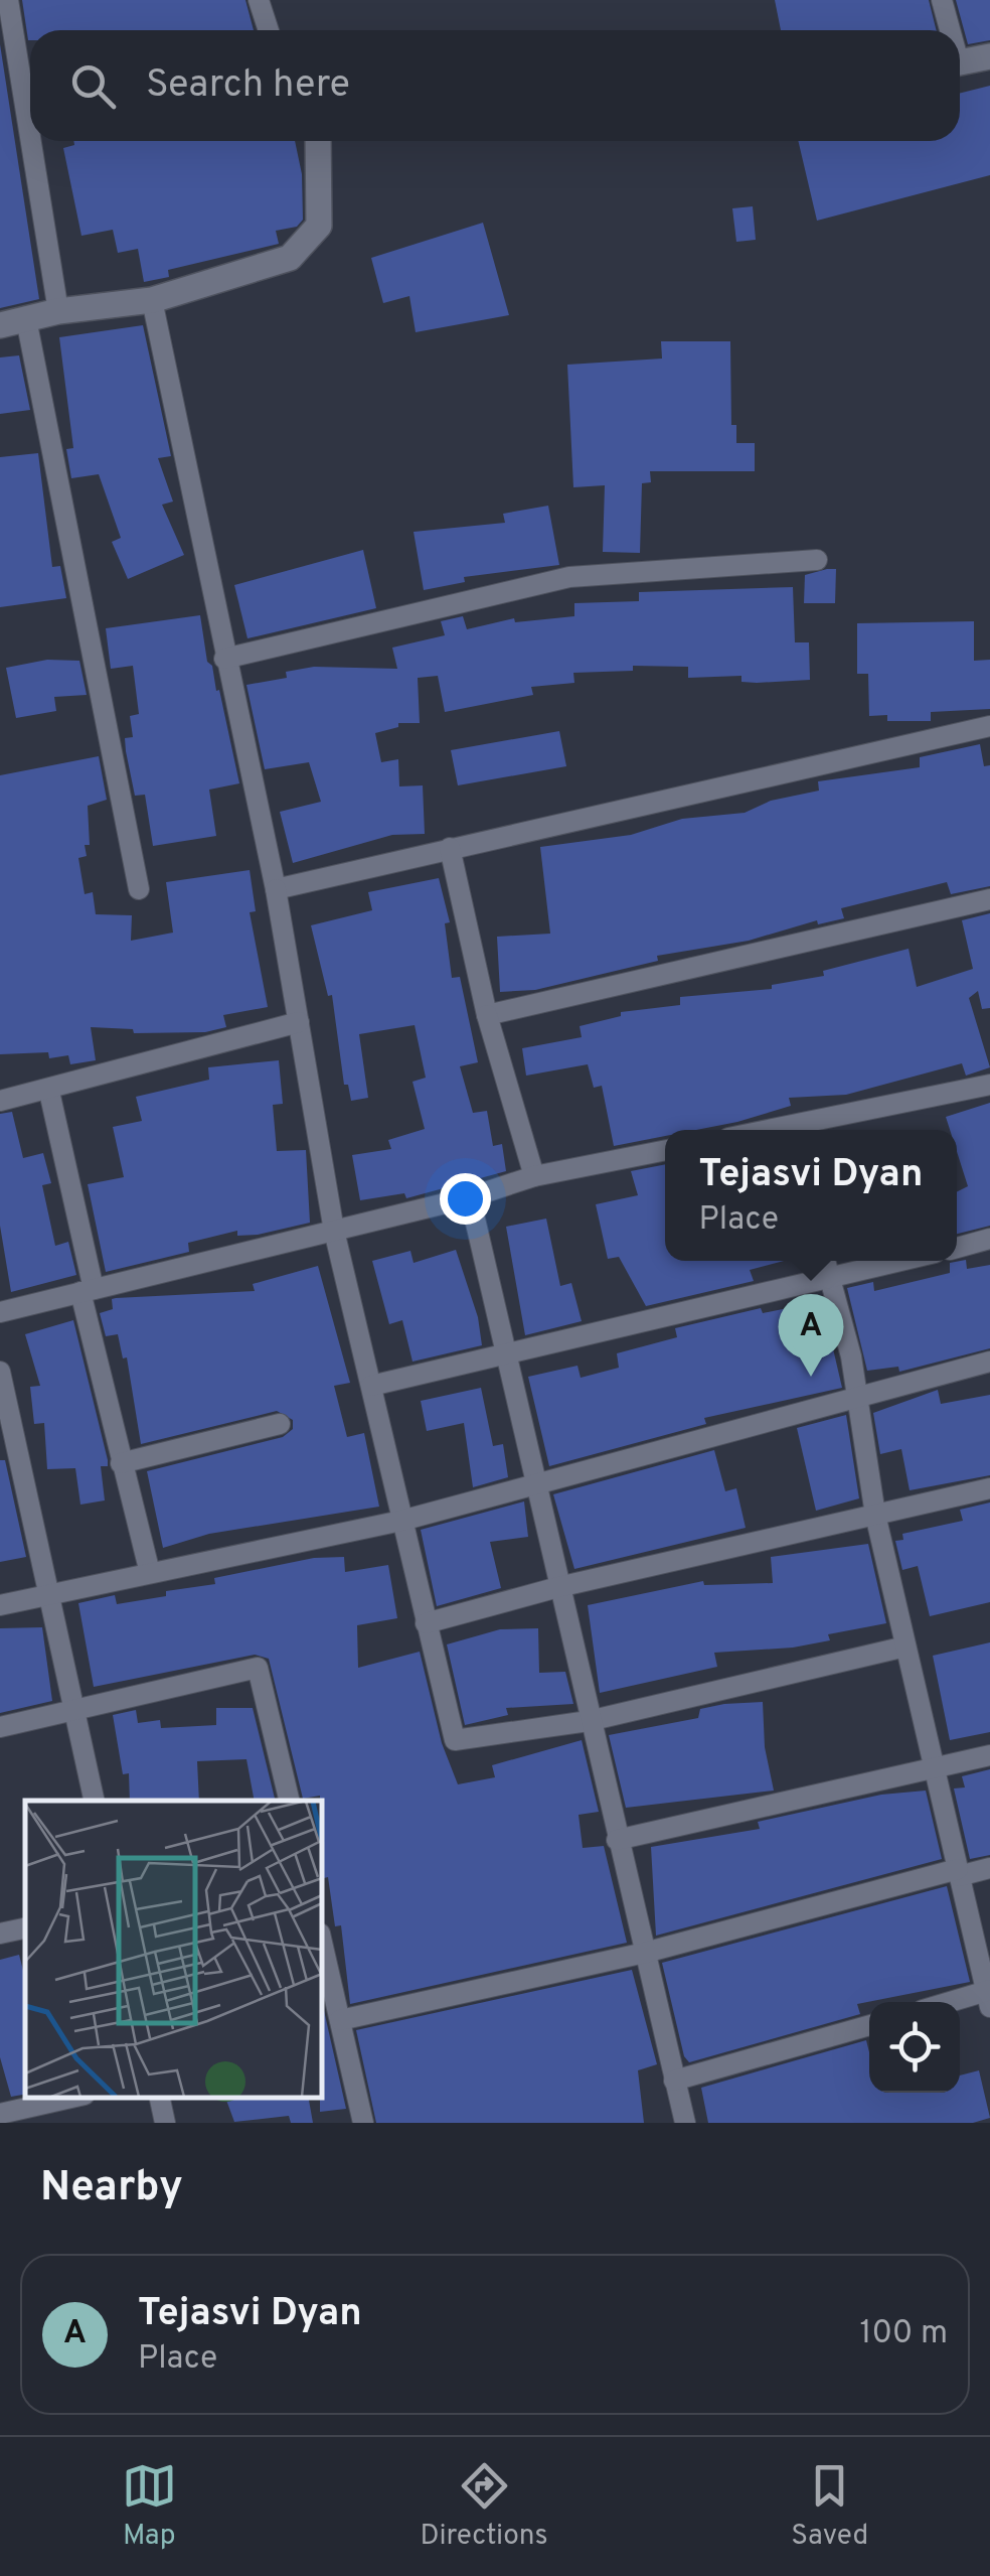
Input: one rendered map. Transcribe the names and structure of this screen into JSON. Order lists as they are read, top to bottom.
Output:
{
  "page": {
    "search": "Search here",
    "popup": ["Tejasvi Dyan", "Place"],
    "pins": "A",
    "heading": "Nearby",
    "list": [
      {
        "mark": "A",
        "name": "Tejasvi Dyan",
        "note": "Place",
        "value": "100 m"
      }
    ],
    "nav": ["Map", "Directions", "Saved"]
  }
}
